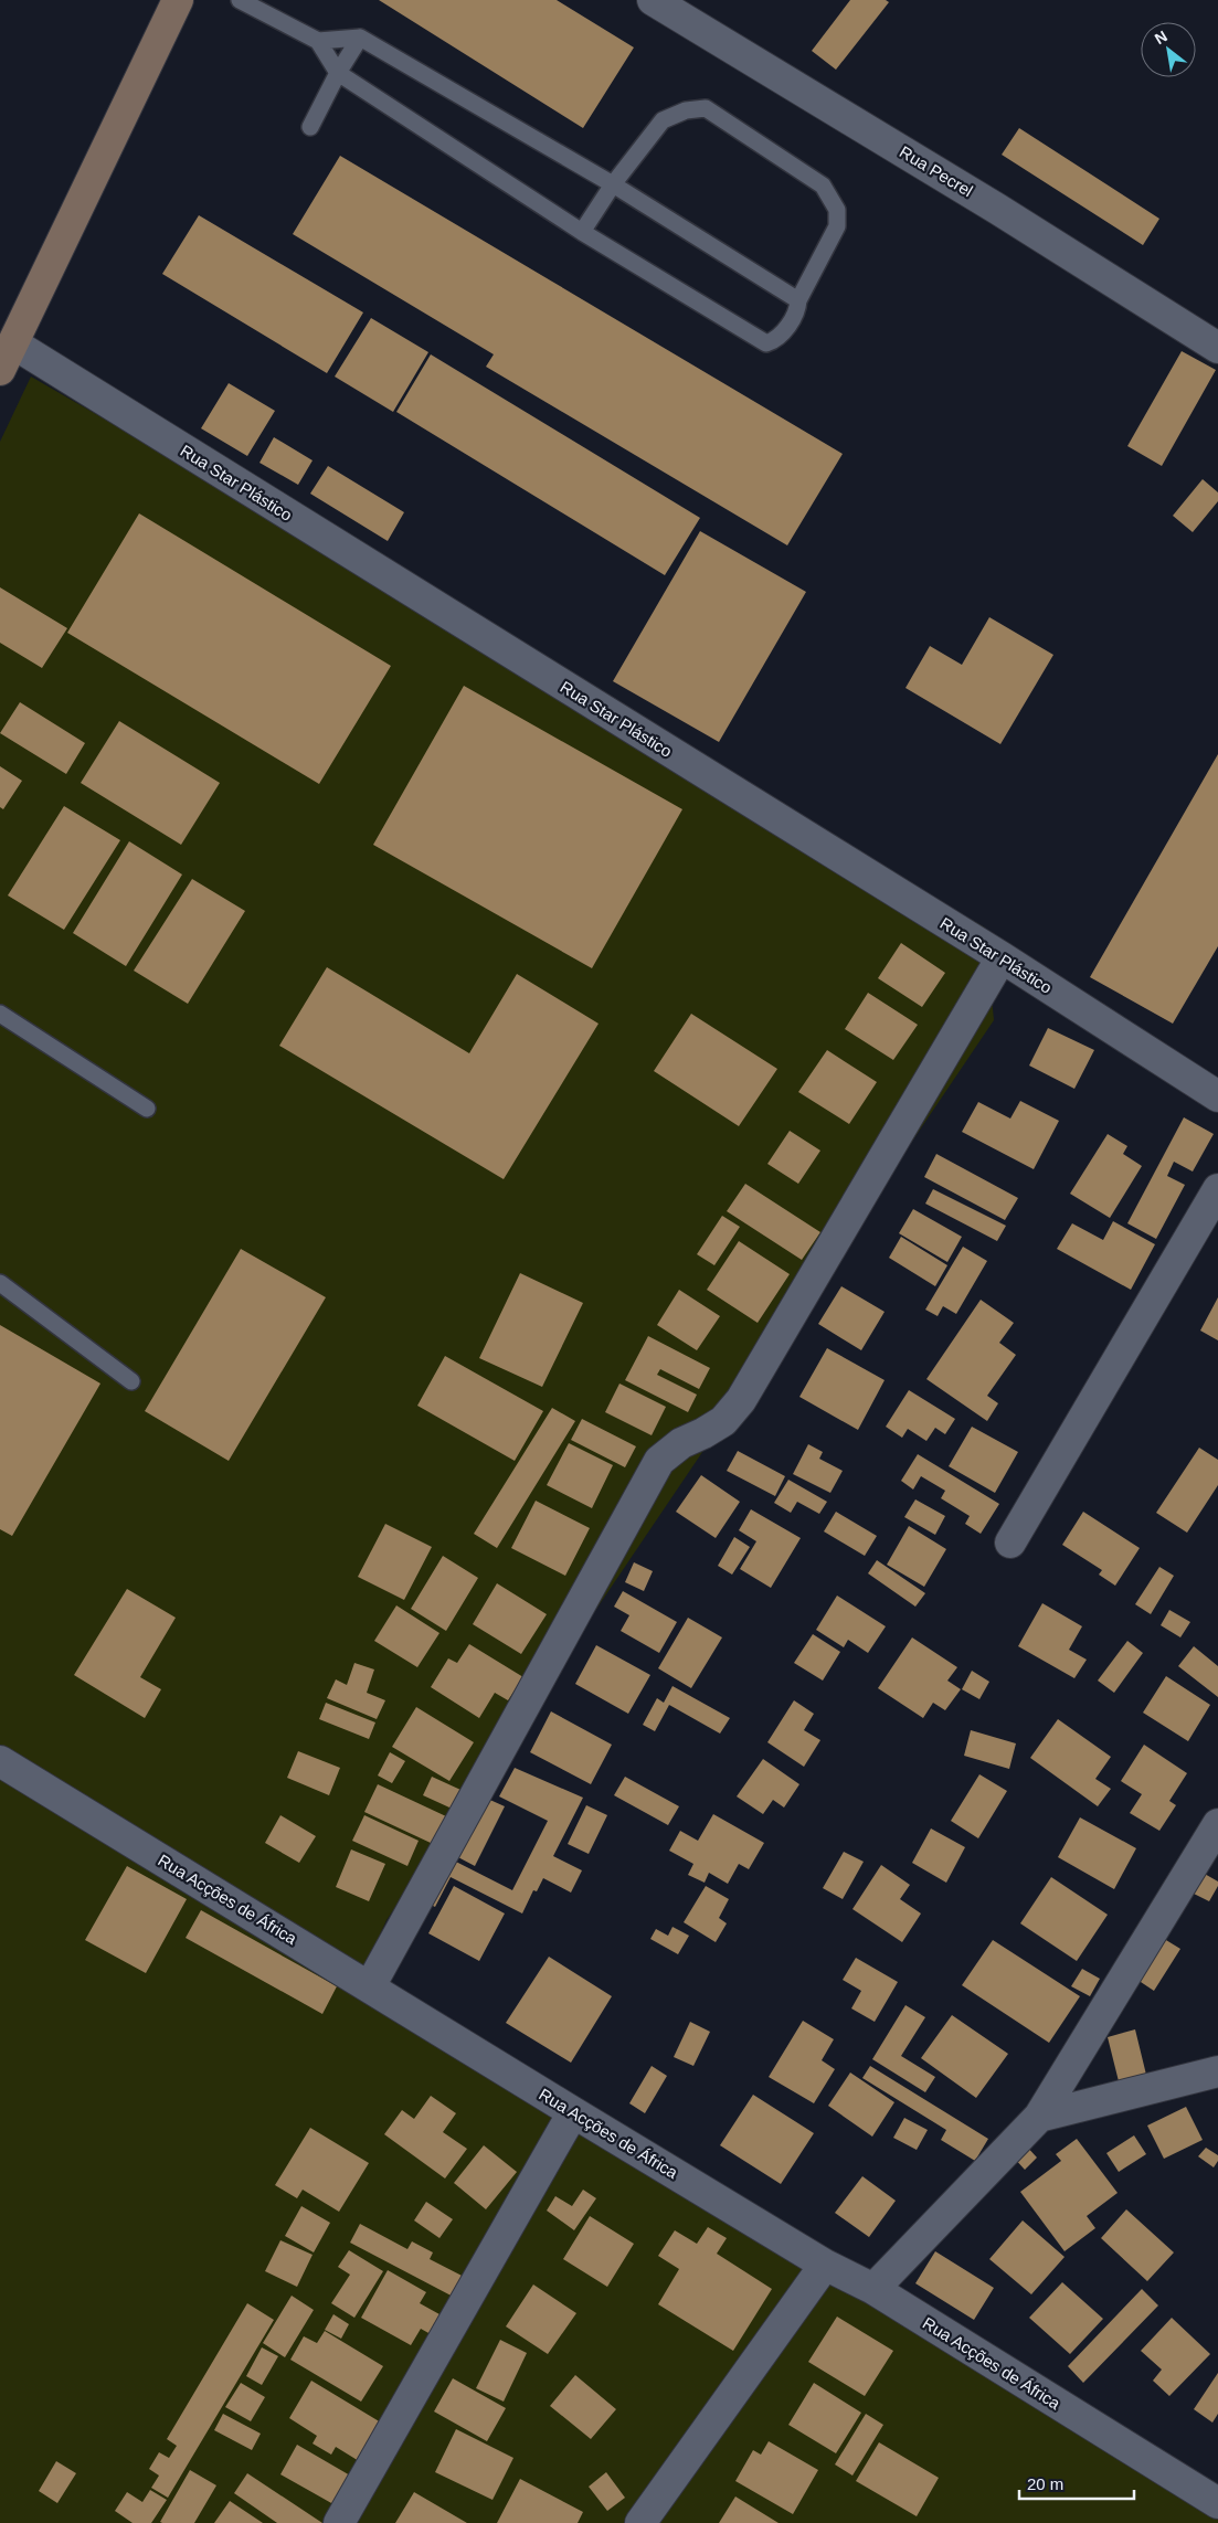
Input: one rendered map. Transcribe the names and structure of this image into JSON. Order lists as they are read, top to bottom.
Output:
{
  "streets": {
    "street": ["Rua Pecrel", "Rua Star Plástico", "Rua Acções de África"]
  },
  "scale_bar": "20 m",
  "north": "top left"
}
